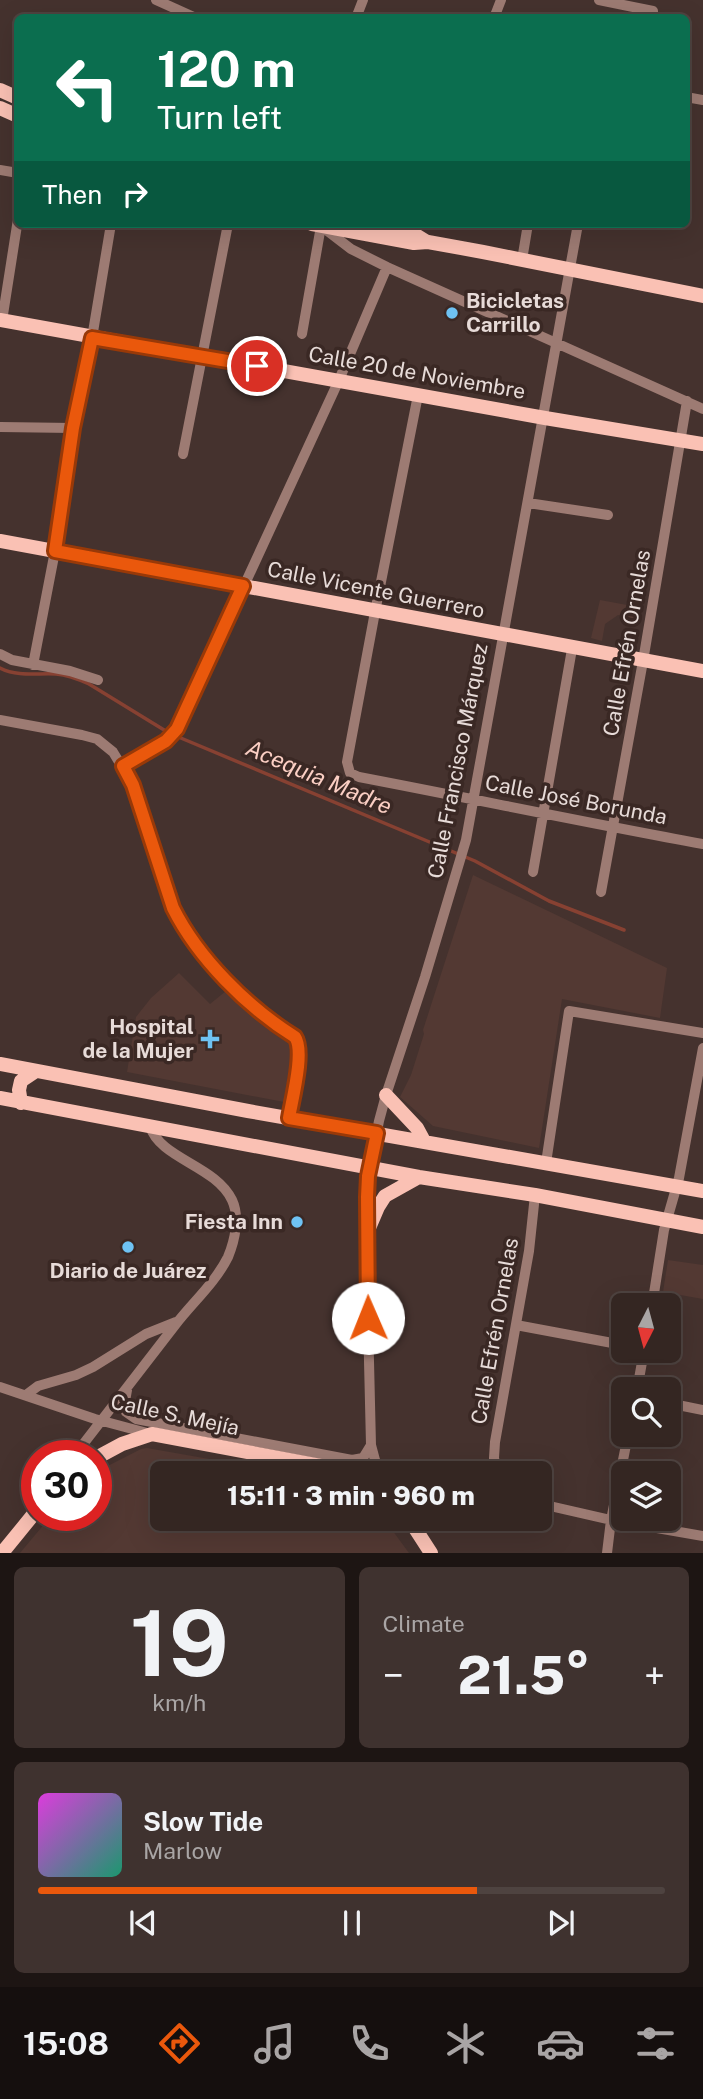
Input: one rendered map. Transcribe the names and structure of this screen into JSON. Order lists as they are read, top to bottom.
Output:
{
  "streets": {
    "main road": ["Calle 20 de Noviembre", "Calle Vicente Guerrero", "Calle S. Mejía"],
    "street": ["Calle Efrén Ornelas", "Calle Francisco Márquez", "Calle José Borunda"]
  },
  "crossings": [
    ["Calle 20 de Noviembre", "Calle Efrén Ornelas"],
    ["Calle 20 de Noviembre", "Calle Francisco Márquez"],
    ["Calle Vicente Guerrero", "Calle Efrén Ornelas"],
    ["Calle Vicente Guerrero", "Calle Francisco Márquez"],
    ["Calle Vicente Guerrero", "Calle José Borunda"],
    ["Calle Efrén Ornelas", "Calle José Borunda"],
    ["Calle Francisco Márquez", "Calle José Borunda"]
  ],
  "water": ["Acequia Madre"],
  "places": {
    "other": ["Bicicletas Carrillo", "Fiesta Inn", "Diario de Juárez"],
    "health": ["Hospital de la Mujer"]
  },
  "north": "bottom",
  "page": {
    "turn": ["120 m", "Turn left"],
    "then": "Then",
    "limit": "30",
    "trip": "15:11 · 3 min · 960 m",
    "tile": [
      ["19", "km/h"],
      "Climate"
    ],
    "heat": ["−", "21.5°", "+"],
    "song": ["Slow Tide", "Marlow"],
    "tabs": "15:08"
  }
}
